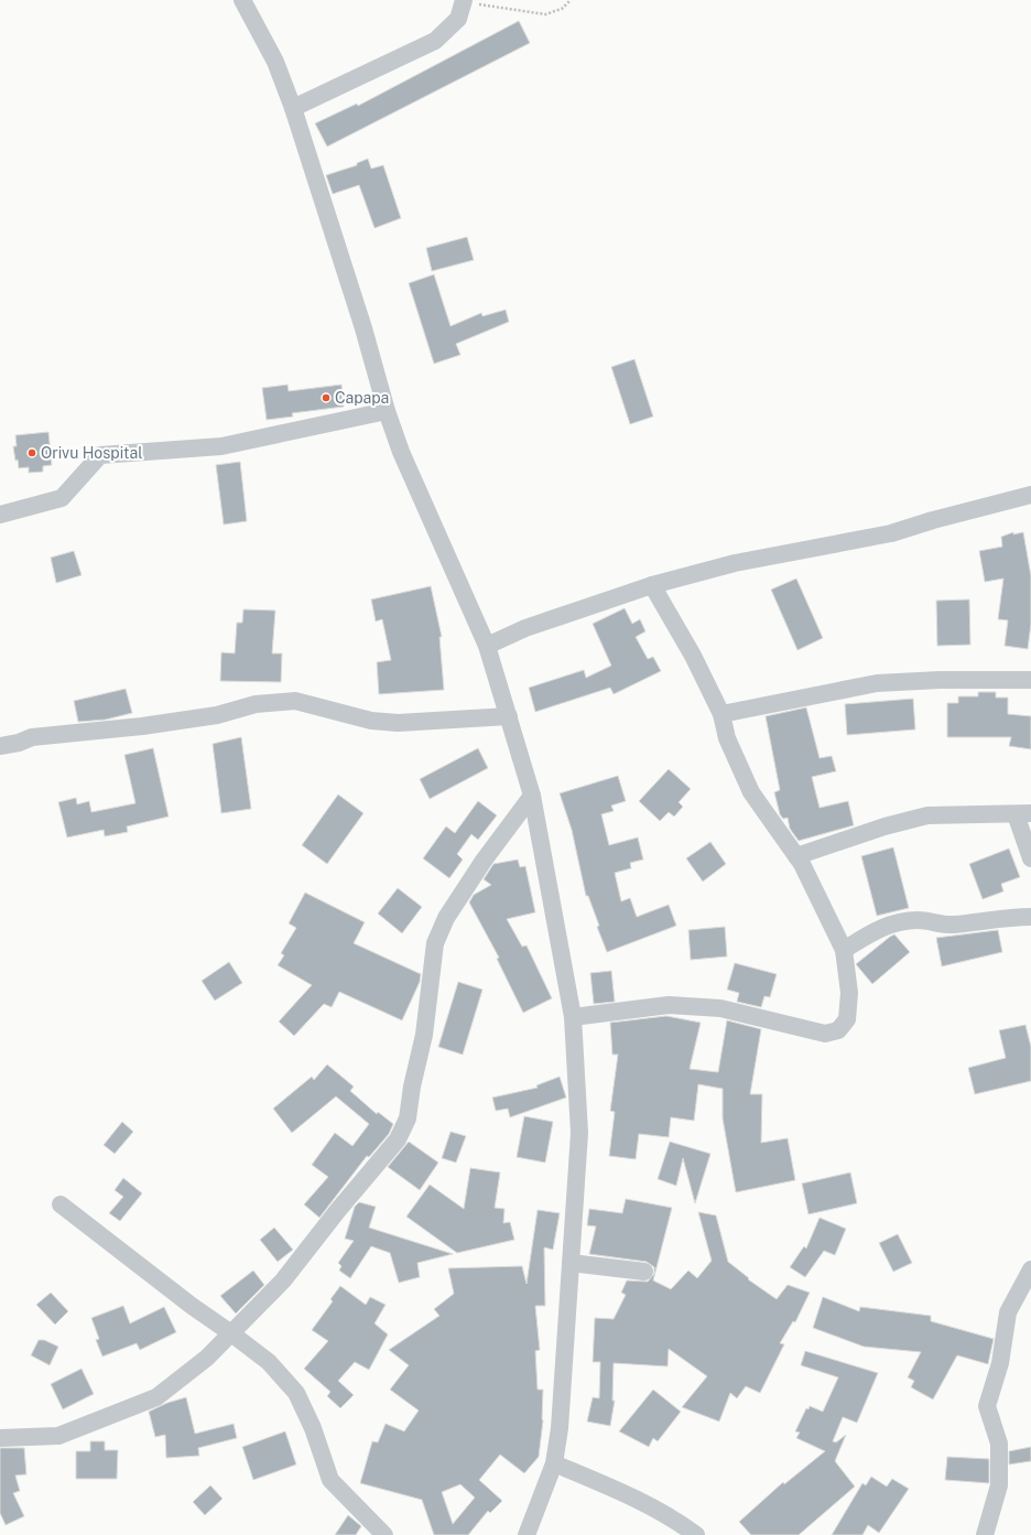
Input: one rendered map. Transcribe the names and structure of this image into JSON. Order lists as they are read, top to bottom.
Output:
{
  "places": ["Capapa", "Orivu Hospital"]
}
